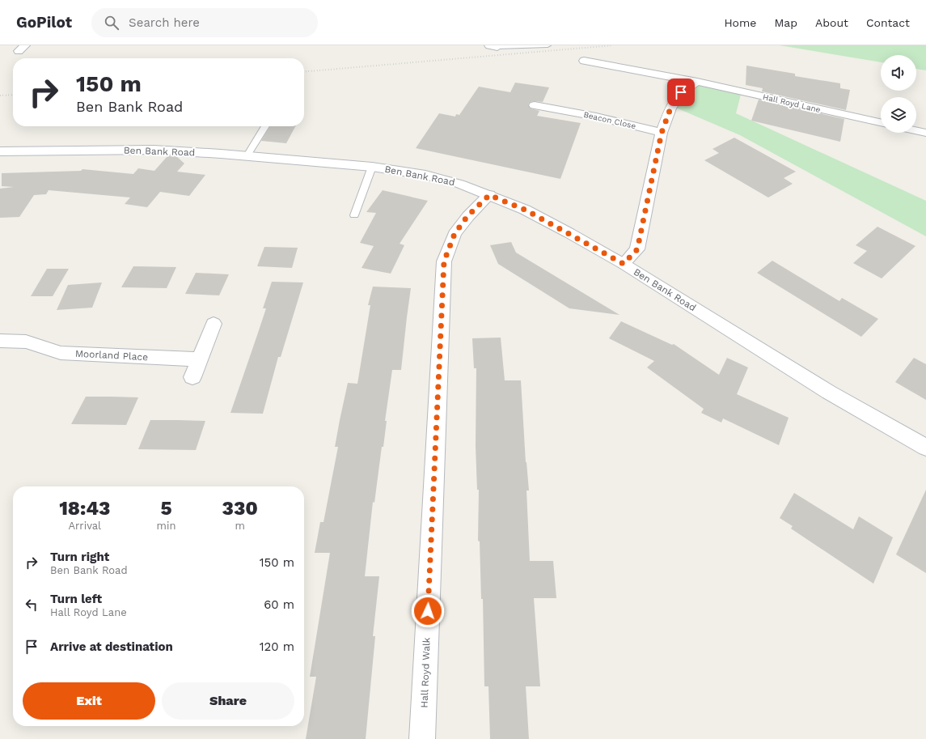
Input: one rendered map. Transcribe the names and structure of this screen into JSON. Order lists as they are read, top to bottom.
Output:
{
  "streets": {
    "street": [
      "Hall Royd Lane",
      "Beacon Close",
      "Ben Bank Road",
      "Moorland Place",
      "Hall Royd Walk"
    ]
  },
  "crossings": [
    ["Ben Bank Road", "Hall Royd Walk"]
  ],
  "page": {
    "header": "GoPilot",
    "search": "Search here",
    "nav": [
      "Home",
      "Map",
      "About",
      "Contact"
    ],
    "turn": ["150 m", "Ben Bank Road"],
    "eta": [
      "18:43",
      "Arrival",
      "5",
      "min",
      "330",
      "m"
    ],
    "list": [
      {
        "name": "Turn right",
        "note": "Ben Bank Road",
        "value": "150 m"
      },
      {
        "name": "Turn left",
        "note": "Hall Royd Lane",
        "value": "60 m"
      },
      {
        "name": "Arrive at destination",
        "value": "120 m"
      }
    ],
    "buttons": ["Exit", "Share"]
  }
}
